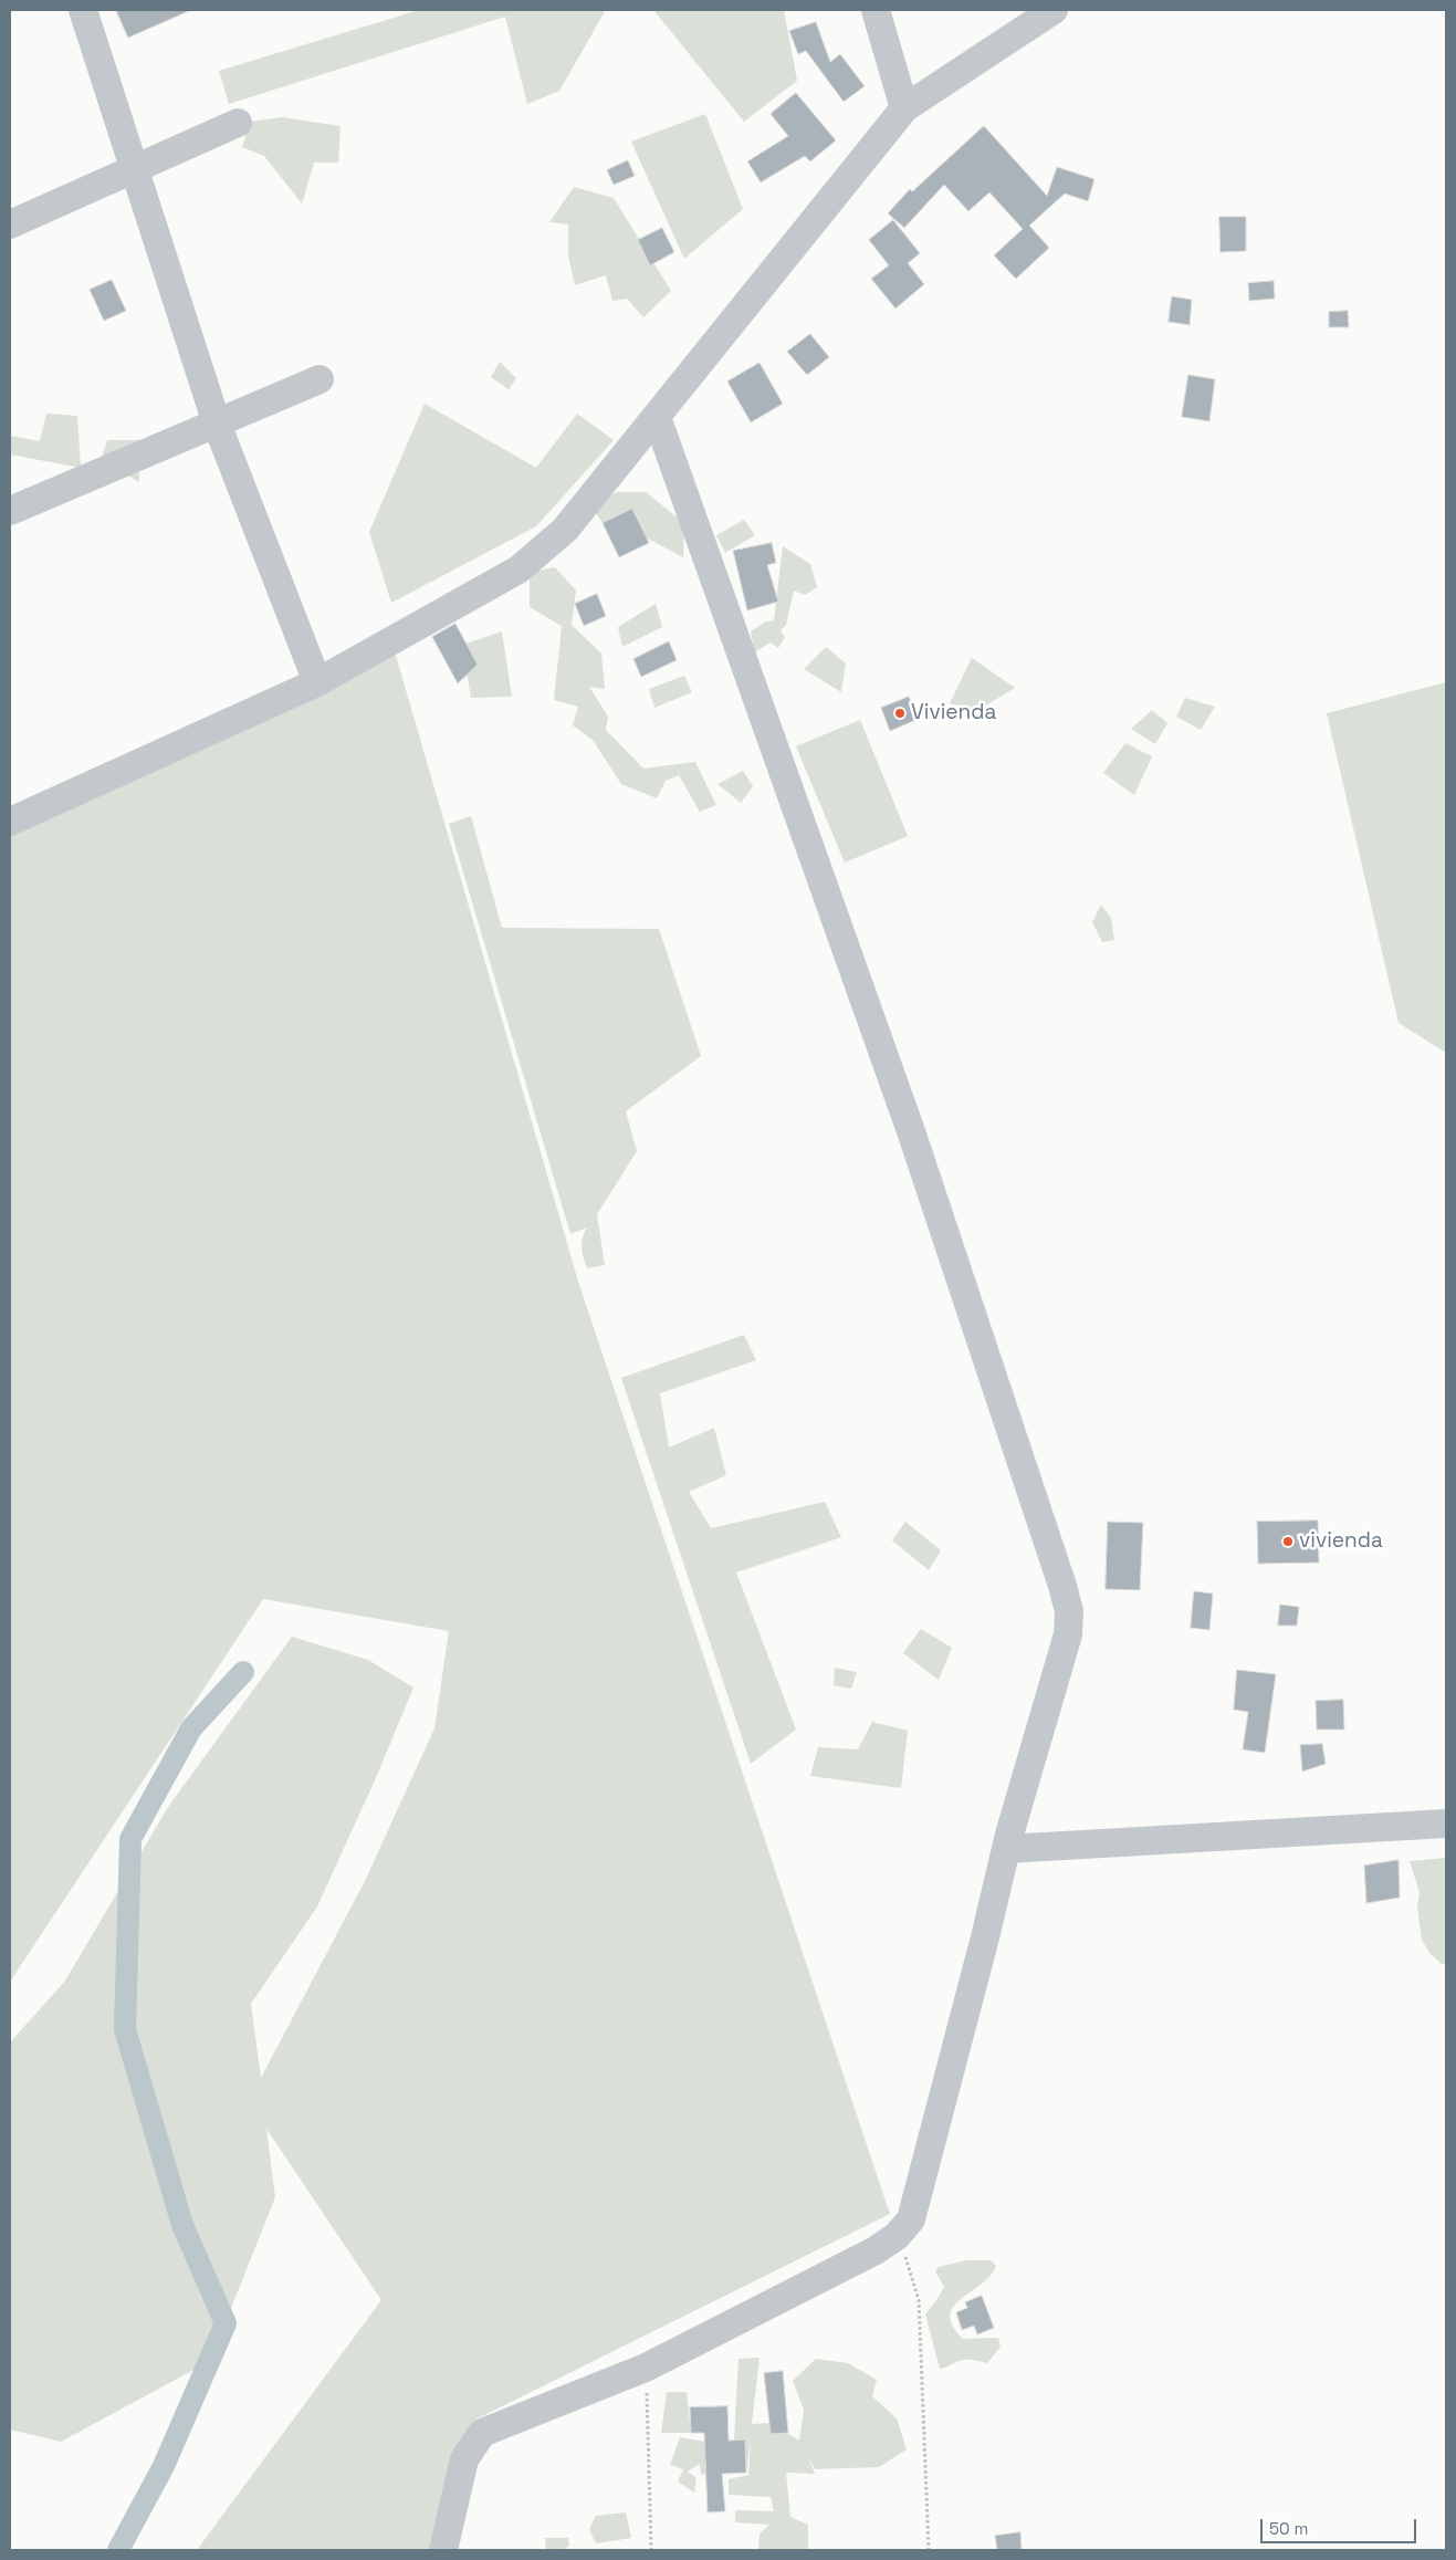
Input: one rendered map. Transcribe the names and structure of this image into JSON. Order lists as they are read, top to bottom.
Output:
{
  "places": ["Vivienda", "vivienda"],
  "scale_bar": "50 m"
}
